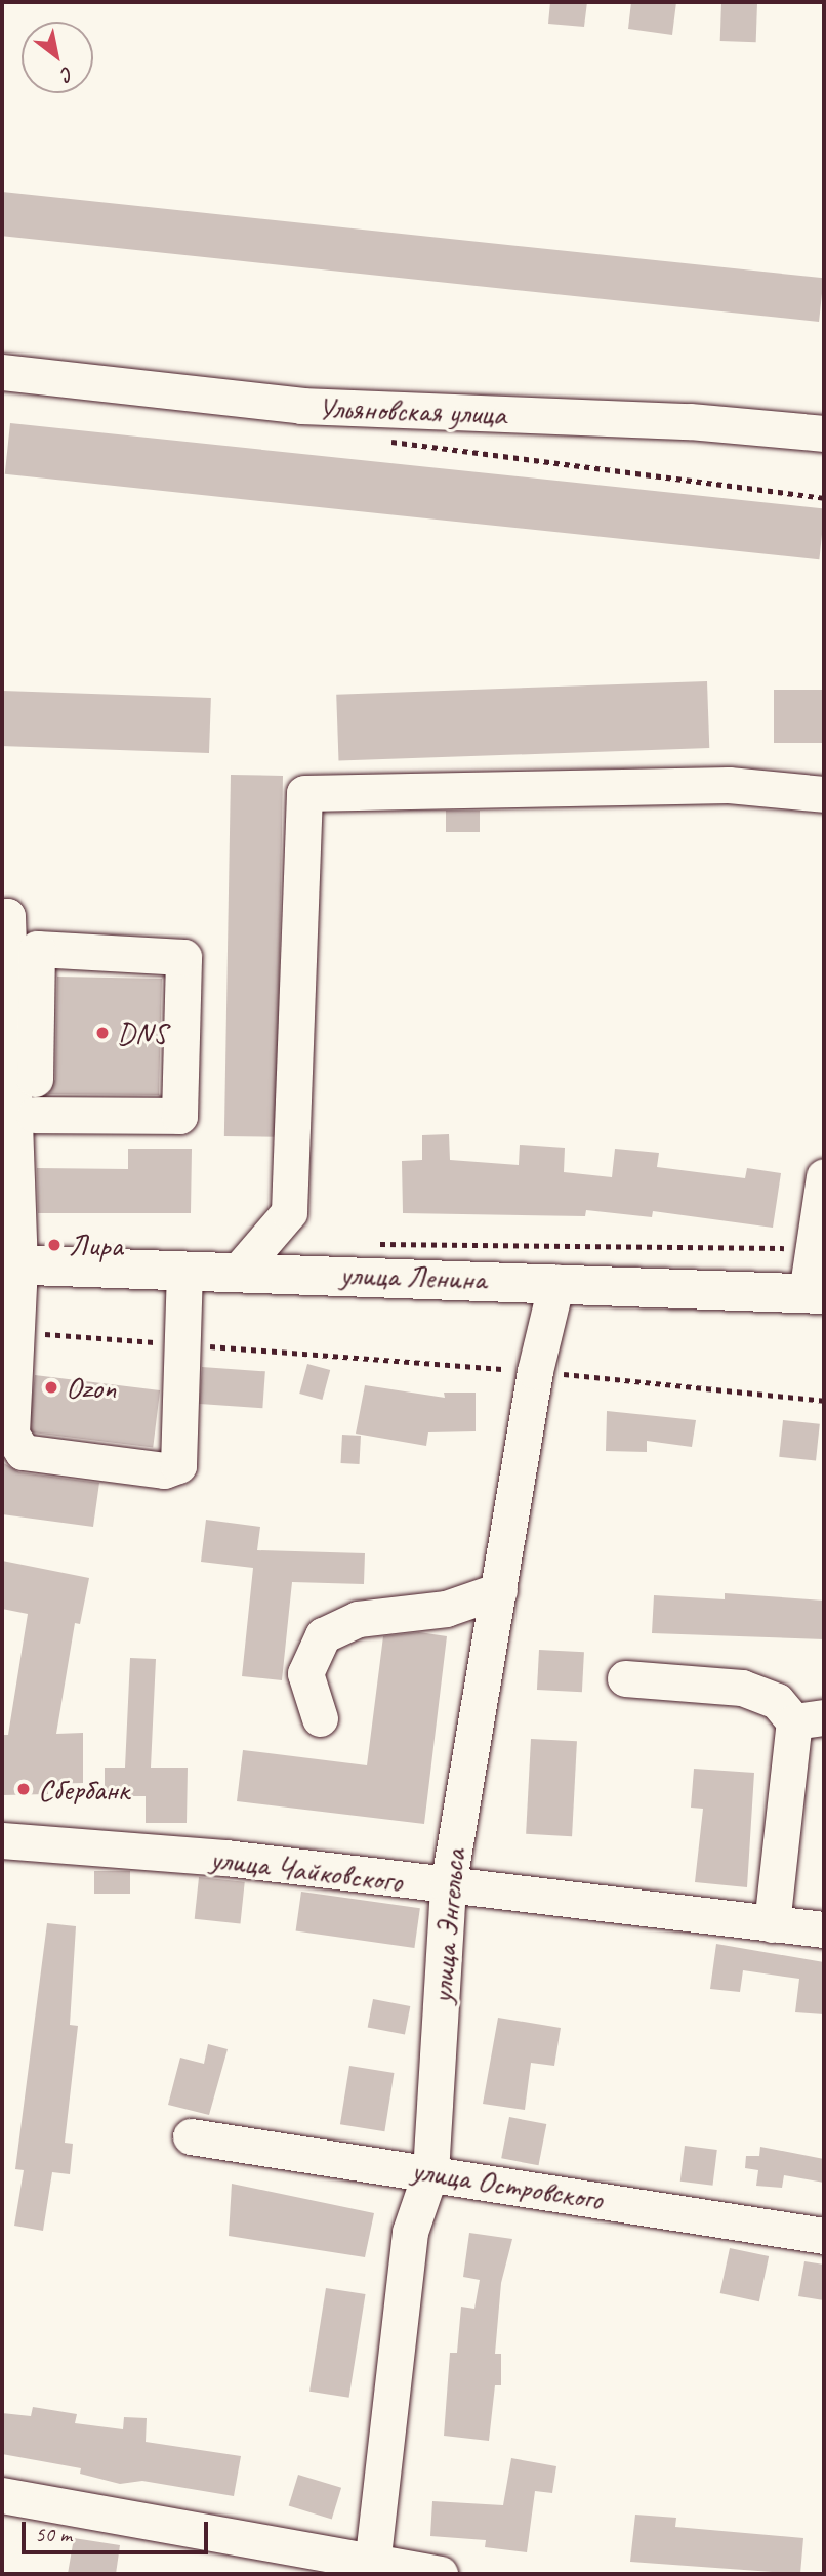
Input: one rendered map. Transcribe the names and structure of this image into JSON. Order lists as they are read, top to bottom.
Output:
{
  "streets": {
    "main road": ["улица Ленина"],
    "street": [
      "Ульяновская улица",
      "улица Чайковского",
      "улица Энгельса",
      "улица Островского"
    ]
  },
  "crossings": [
    ["улица Ленина", "улица Энгельса"],
    ["улица Чайковского", "улица Энгельса"],
    ["улица Энгельса", "улица Островского"]
  ],
  "places": [
    "DNS",
    "Лира",
    "Ozon",
    "Сбербанк"
  ],
  "scale_bar": "50 m",
  "north": "bottom right"
}
